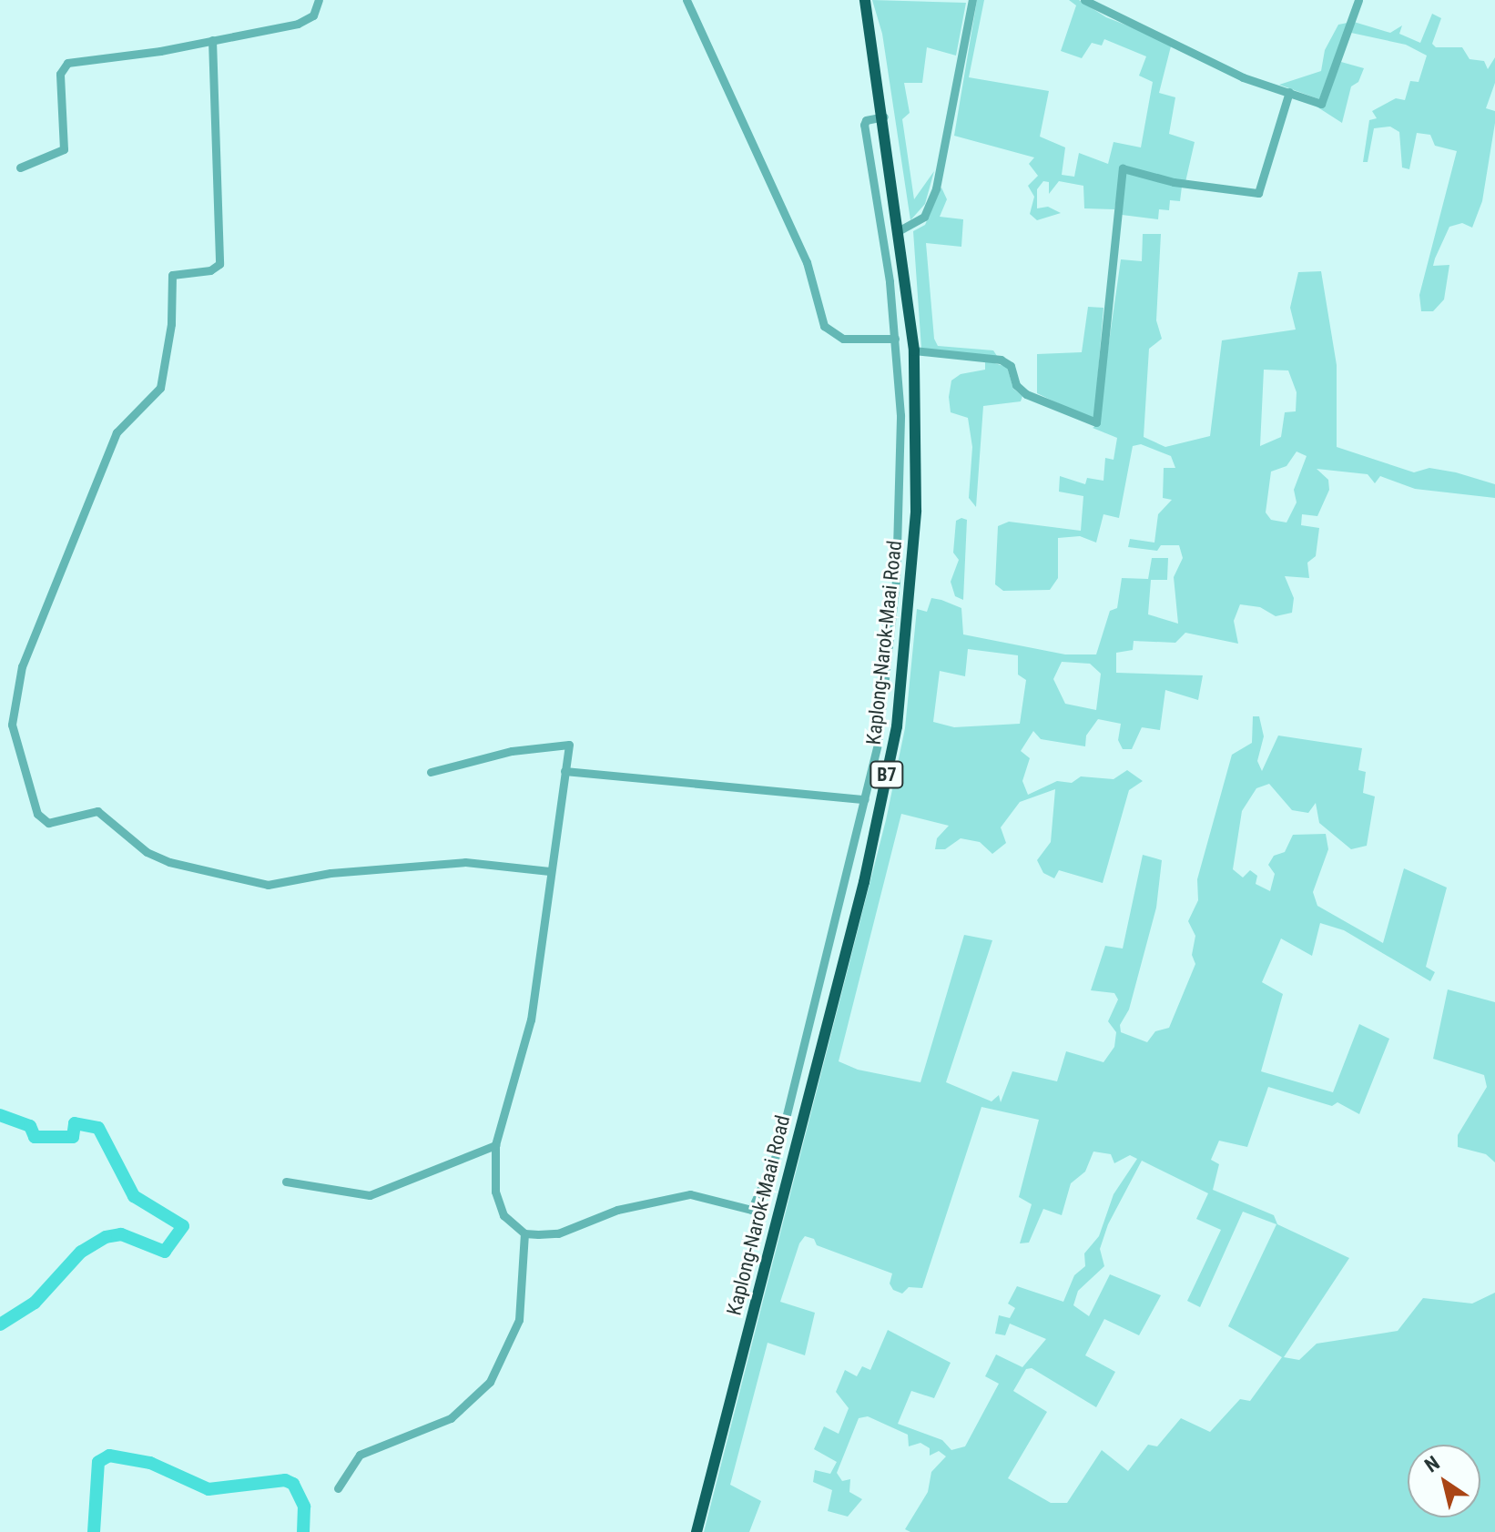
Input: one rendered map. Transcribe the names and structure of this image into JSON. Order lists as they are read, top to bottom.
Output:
{
  "streets": {
    "highway": ["Kaplong-Narok-Maai Road", "B7"]
  },
  "north": "top left"
}
